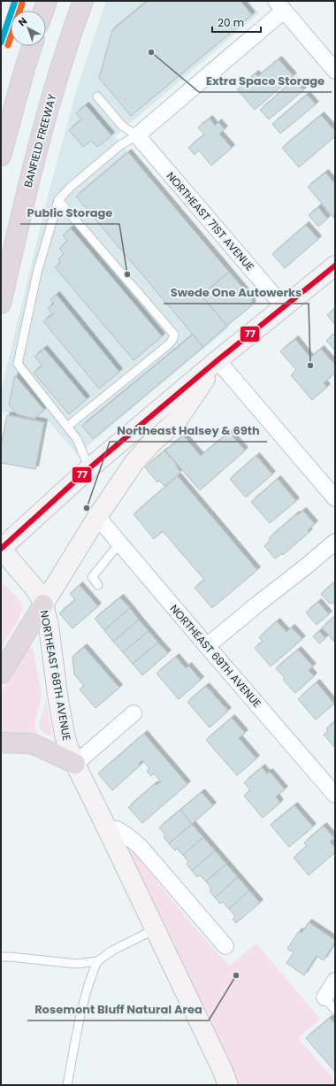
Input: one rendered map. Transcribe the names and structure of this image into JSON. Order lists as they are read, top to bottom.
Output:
{
  "streets": {
    "highway": ["BANFIELD FREEWAY"],
    "main road": ["NORTHEAST 68TH AVENUE"],
    "street": ["NORTHEAST 71ST AVENUE", "NORTHEAST 69TH AVENUE"]
  },
  "places": [
    "Extra Space Storage",
    "Public Storage",
    "Swede One Autowerks",
    "Northeast Halsey & 69th",
    "Rosemont Bluff Natural Area"
  ],
  "lines": ["transit line 77"],
  "scale_bar": "20 m",
  "north": "top left"
}
